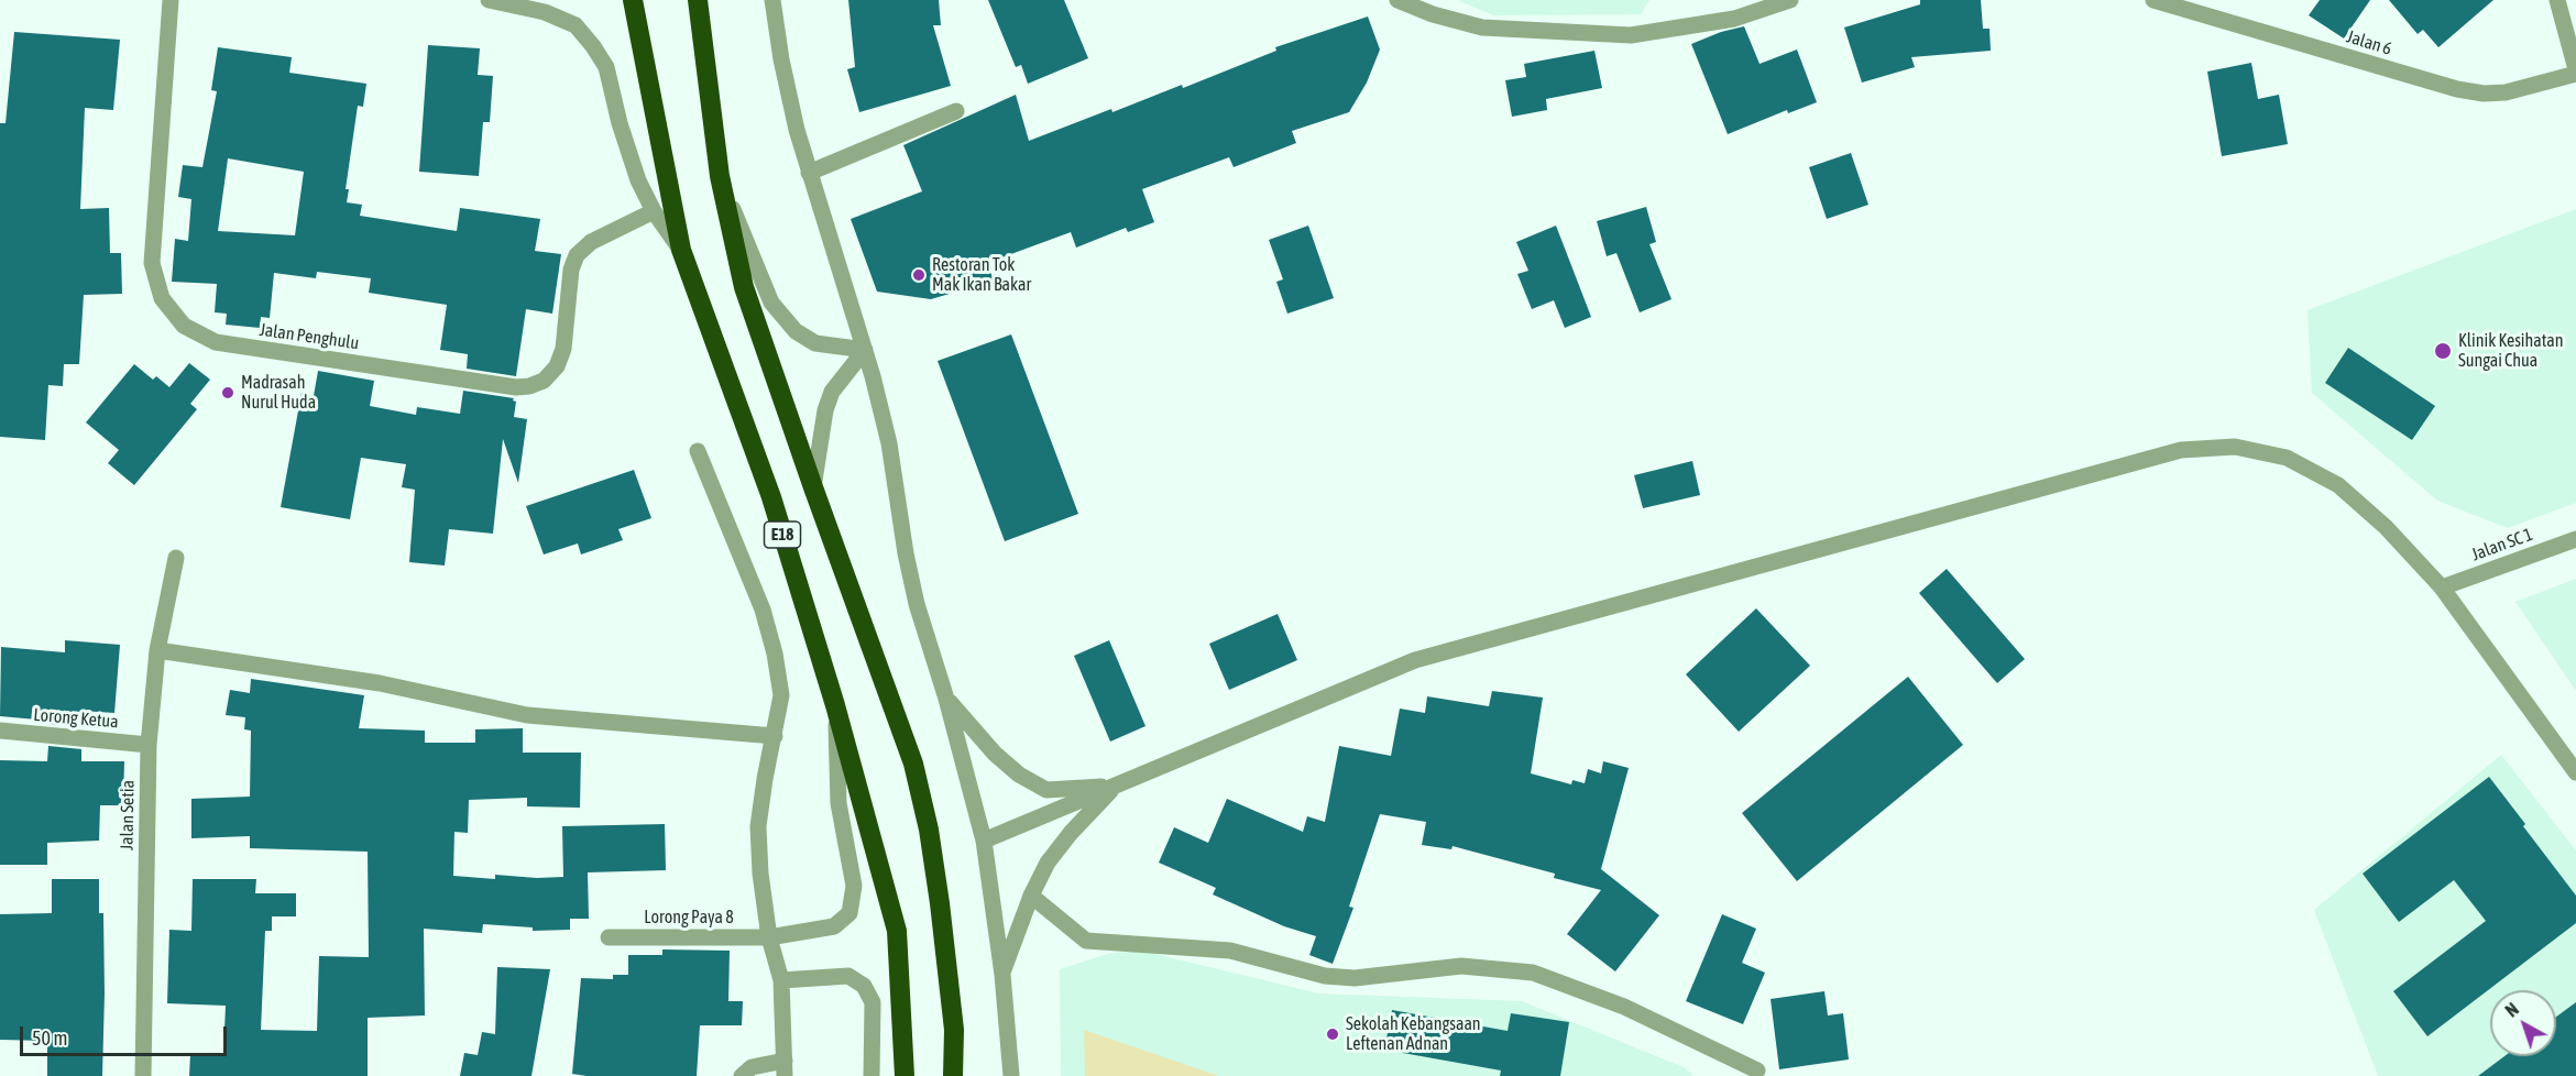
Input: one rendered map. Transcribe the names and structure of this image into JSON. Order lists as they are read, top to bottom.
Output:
{
  "streets": {
    "highway": ["E18"],
    "street": [
      "Jalan 6",
      "Jalan Penghulu",
      "Jalan SC 1",
      "Lorong Ketua",
      "Jalan Setia",
      "Lorong Paya 8"
    ]
  },
  "crossings": [
    ["E18", "Lorong Paya 8"],
    ["Lorong Ketua", "Jalan Setia"]
  ],
  "places": [
    "Restoran Tok Mak Ikan Bakar",
    "Klinik Kesihatan Sungai Chua",
    "Madrasah Nurul Huda",
    "Sekolah Kebangsaan Leftenan Adnan"
  ],
  "scale_bar": "50 m",
  "north": "top left"
}
